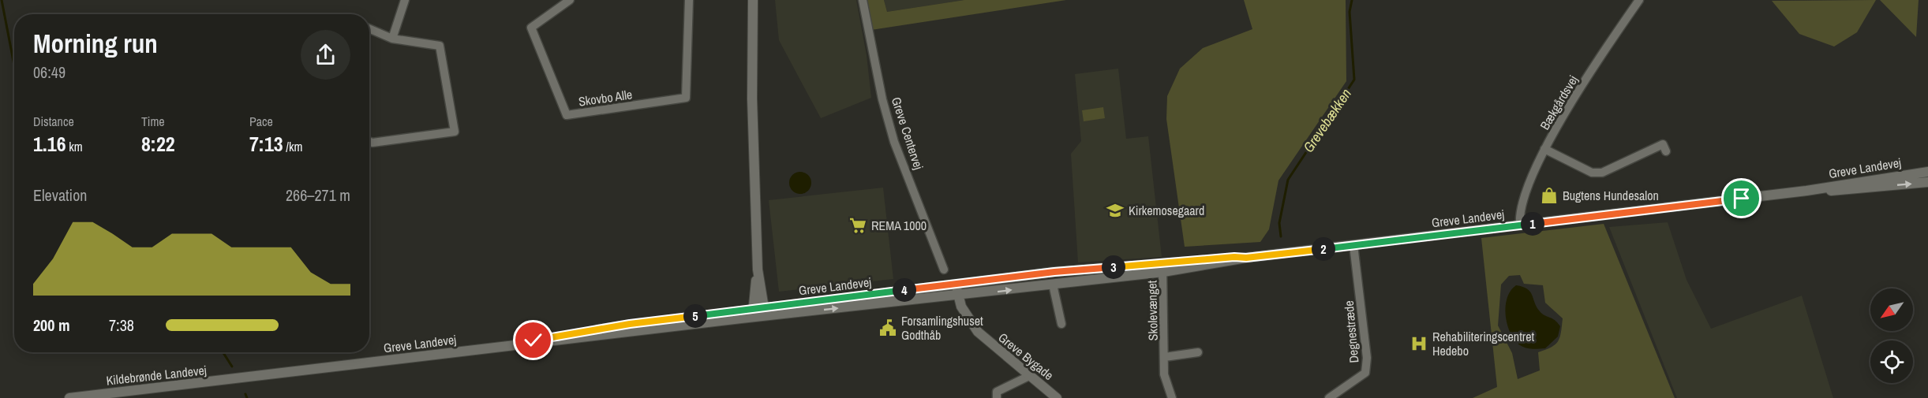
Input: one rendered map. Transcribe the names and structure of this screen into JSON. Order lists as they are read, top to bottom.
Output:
{
  "streets": {
    "street": [
      "Skovbo Alle",
      "Bækgårdsvej",
      "Greve Centervej",
      "Greve Landevej",
      "Skolevænget",
      "Degnestræde",
      "Greve Bygade",
      "Kildebrønde Landevej"
    ]
  },
  "crossings": [
    ["Bækgårdsvej", "Greve Landevej"],
    ["Greve Landevej", "Skolevænget"],
    ["Greve Landevej", "Degnestræde"],
    ["Greve Landevej", "Greve Bygade"],
    ["Greve Landevej", "Kildebrønde Landevej"]
  ],
  "water": ["Grevebækken"],
  "places": {
    "shop": ["Bugtens Hundesalon"],
    "school or university": ["Kirkemosegaard"],
    "supermarket": ["REMA 1000"],
    "public building": ["Forsamlingshuset Godthåb"],
    "hospital": ["Rehabiliteringscentret Hedebo"]
  },
  "north": "bottom left",
  "page": {
    "heading": ["Morning run", "06:49"],
    "stats": [
      ["Distance", "1.16 km"],
      ["Time", "8:22"],
      ["Pace", "7:13 /km"]
    ],
    "chart": ["Elevation", "266–271 m"],
    "pins": [
      "1",
      "2",
      "3",
      "4",
      "5"
    ],
    "list": [
      {
        "name": "200 m",
        "note": "7:38"
      }
    ]
  }
}
